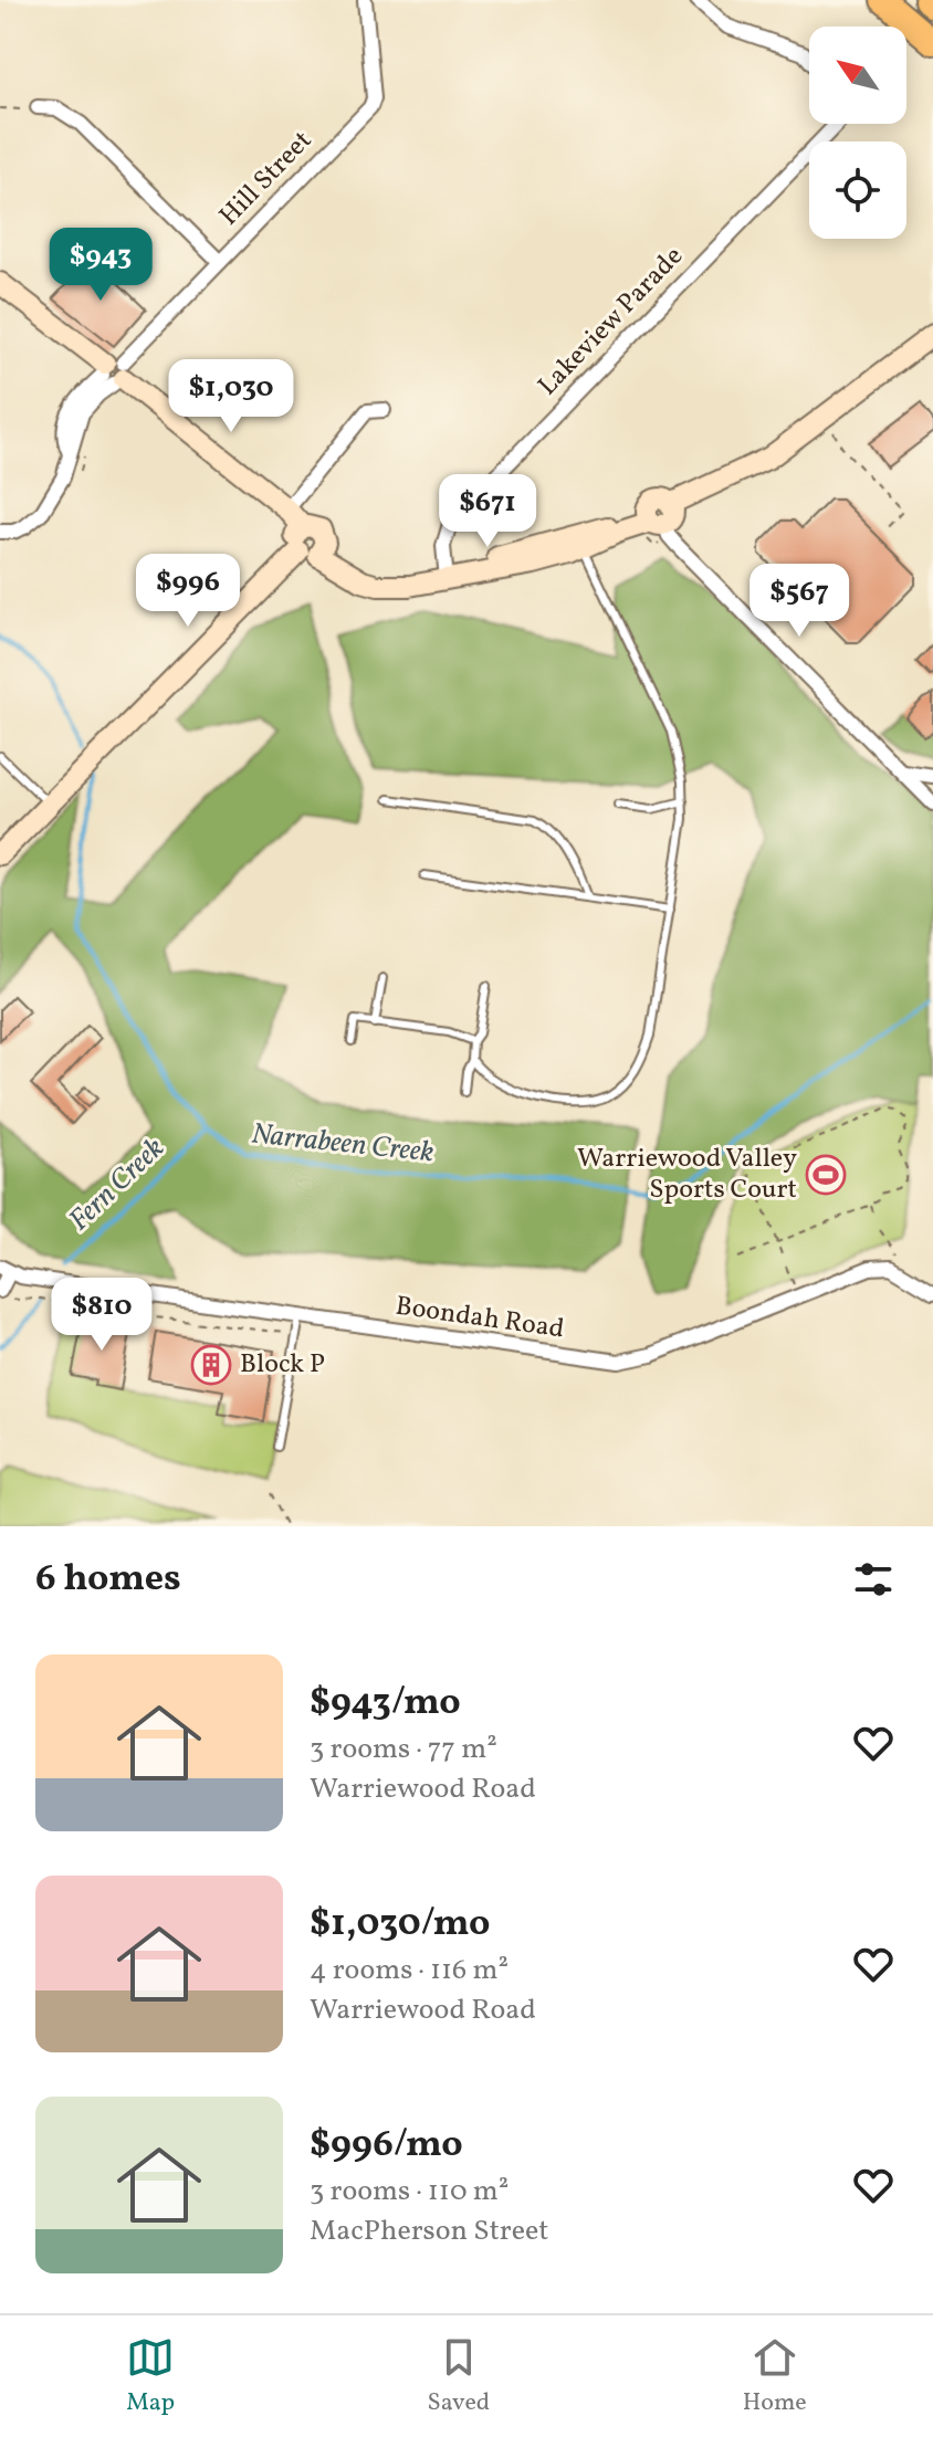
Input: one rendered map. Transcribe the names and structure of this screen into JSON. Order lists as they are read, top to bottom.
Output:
{
  "streets": {
    "street": ["Hill Street", "Lakeview Parade", "Boondah Road"]
  },
  "water": ["Narrabeen Creek", "Fern Creek"],
  "places": {
    "sports": ["Warriewood Valley Sports Court"],
    "building": ["Block P"]
  },
  "north": "top left",
  "page": {
    "price": [
      "$943",
      "$1,030",
      "$671",
      "$996",
      "$567",
      "$810"
    ],
    "heading": "6 homes",
    "list": [
      {
        "name": "$943/mo",
        "note": "3 rooms · 77 m² · Warriewood Road"
      },
      {
        "name": "$1,030/mo",
        "note": "4 rooms · 116 m² · Warriewood Road"
      },
      {
        "name": "$996/mo",
        "note": "3 rooms · 110 m² · MacPherson Street"
      }
    ],
    "tabs": ["Map", "Saved", "Home"]
  }
}
